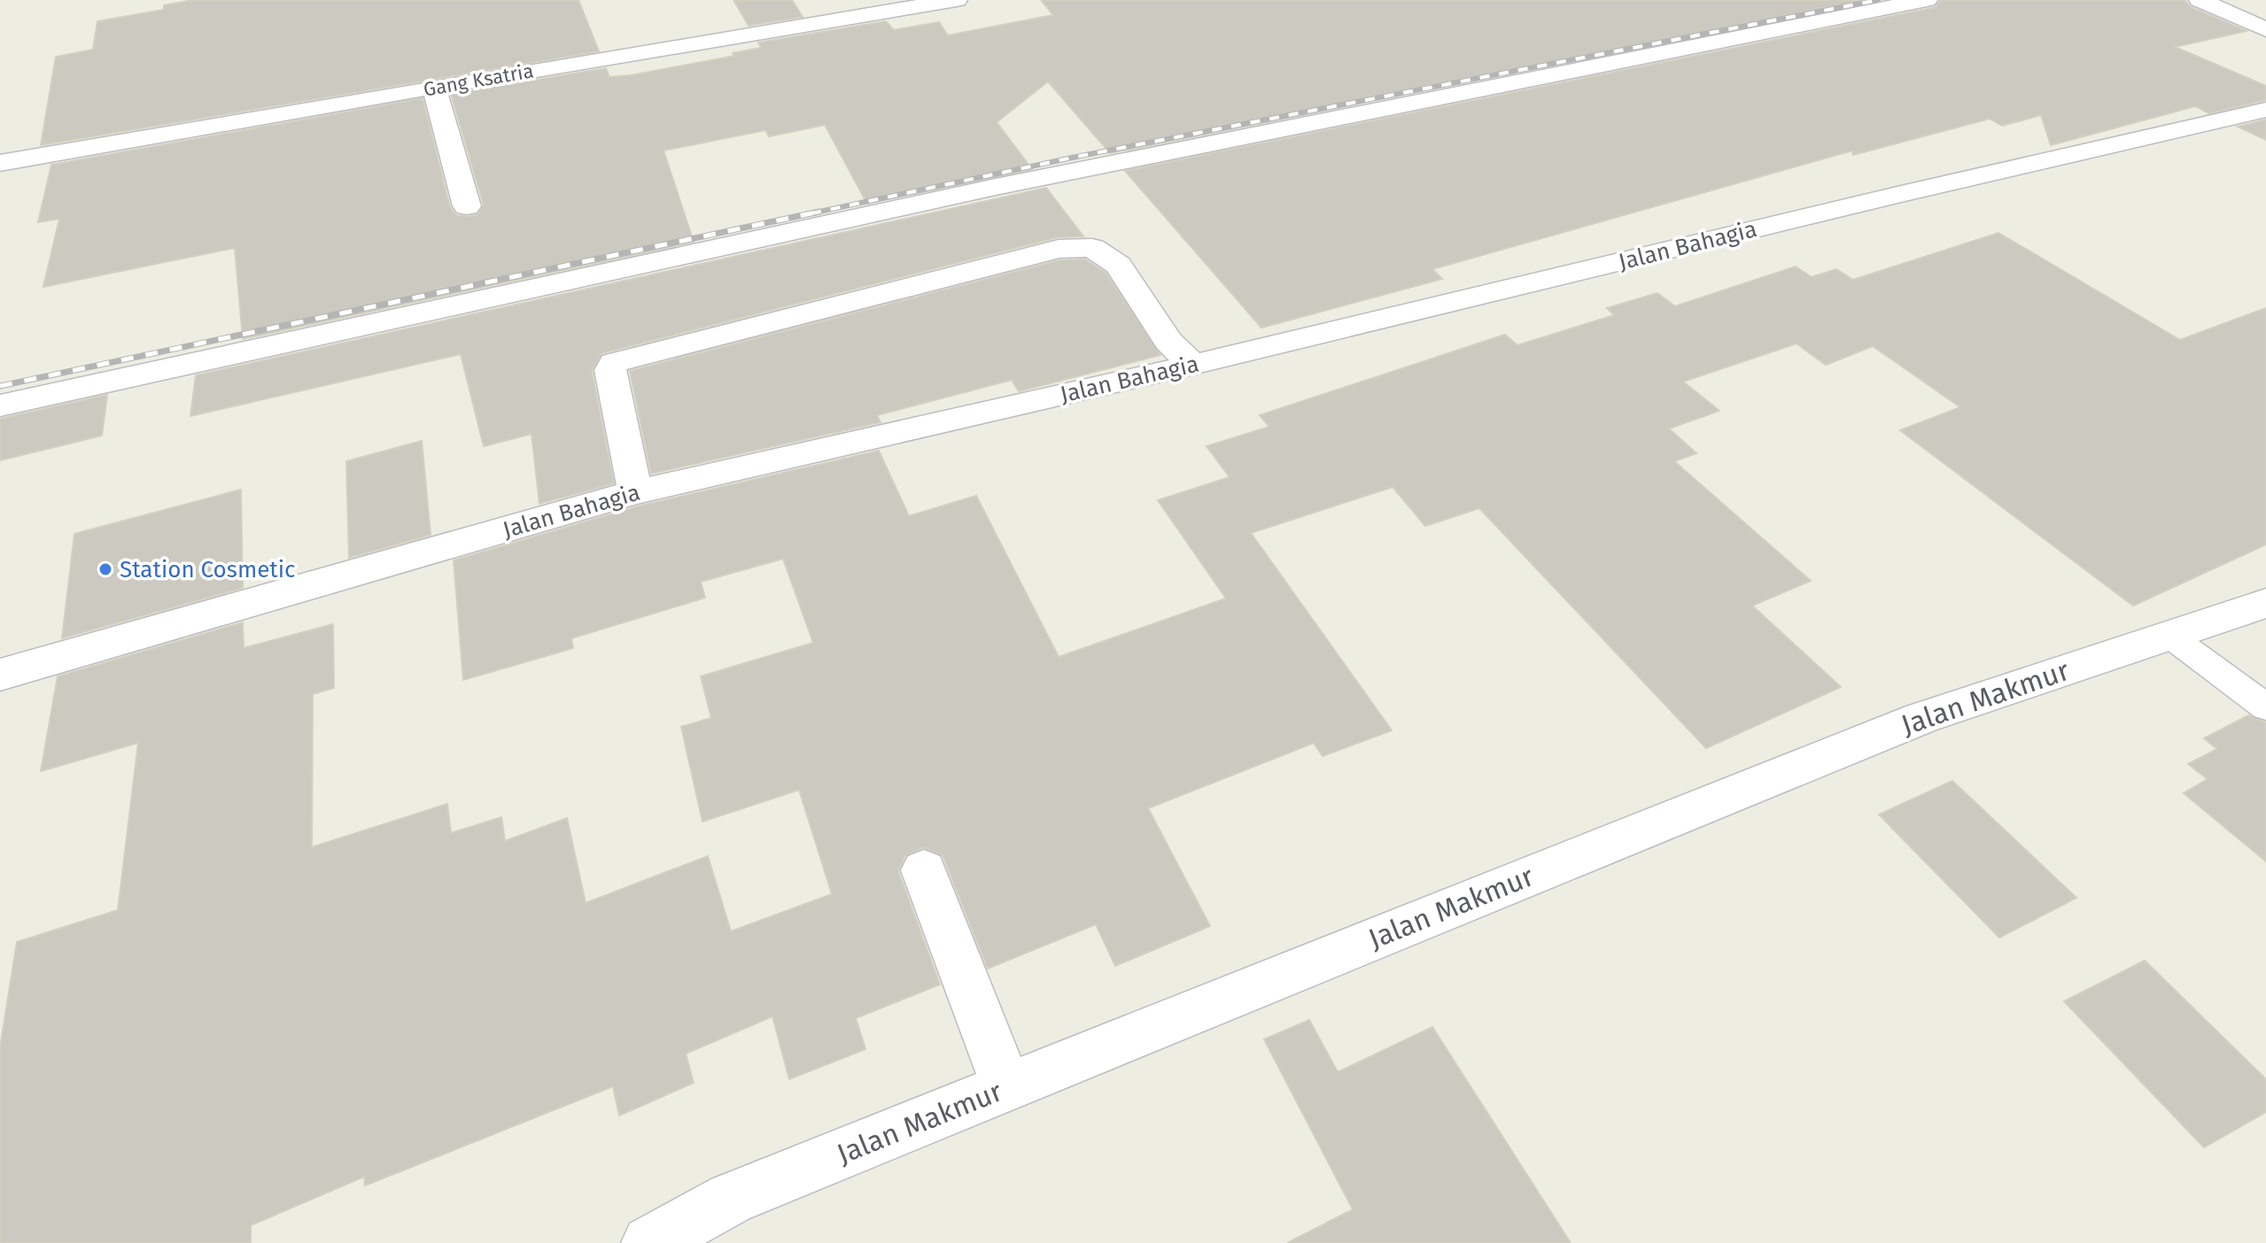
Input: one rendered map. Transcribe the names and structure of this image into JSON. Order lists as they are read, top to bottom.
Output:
{
  "streets": {
    "street": ["Gang Ksatria", "Jalan Bahagia", "Jalan Makmur"]
  },
  "places": ["Station Cosmetic"]
}
